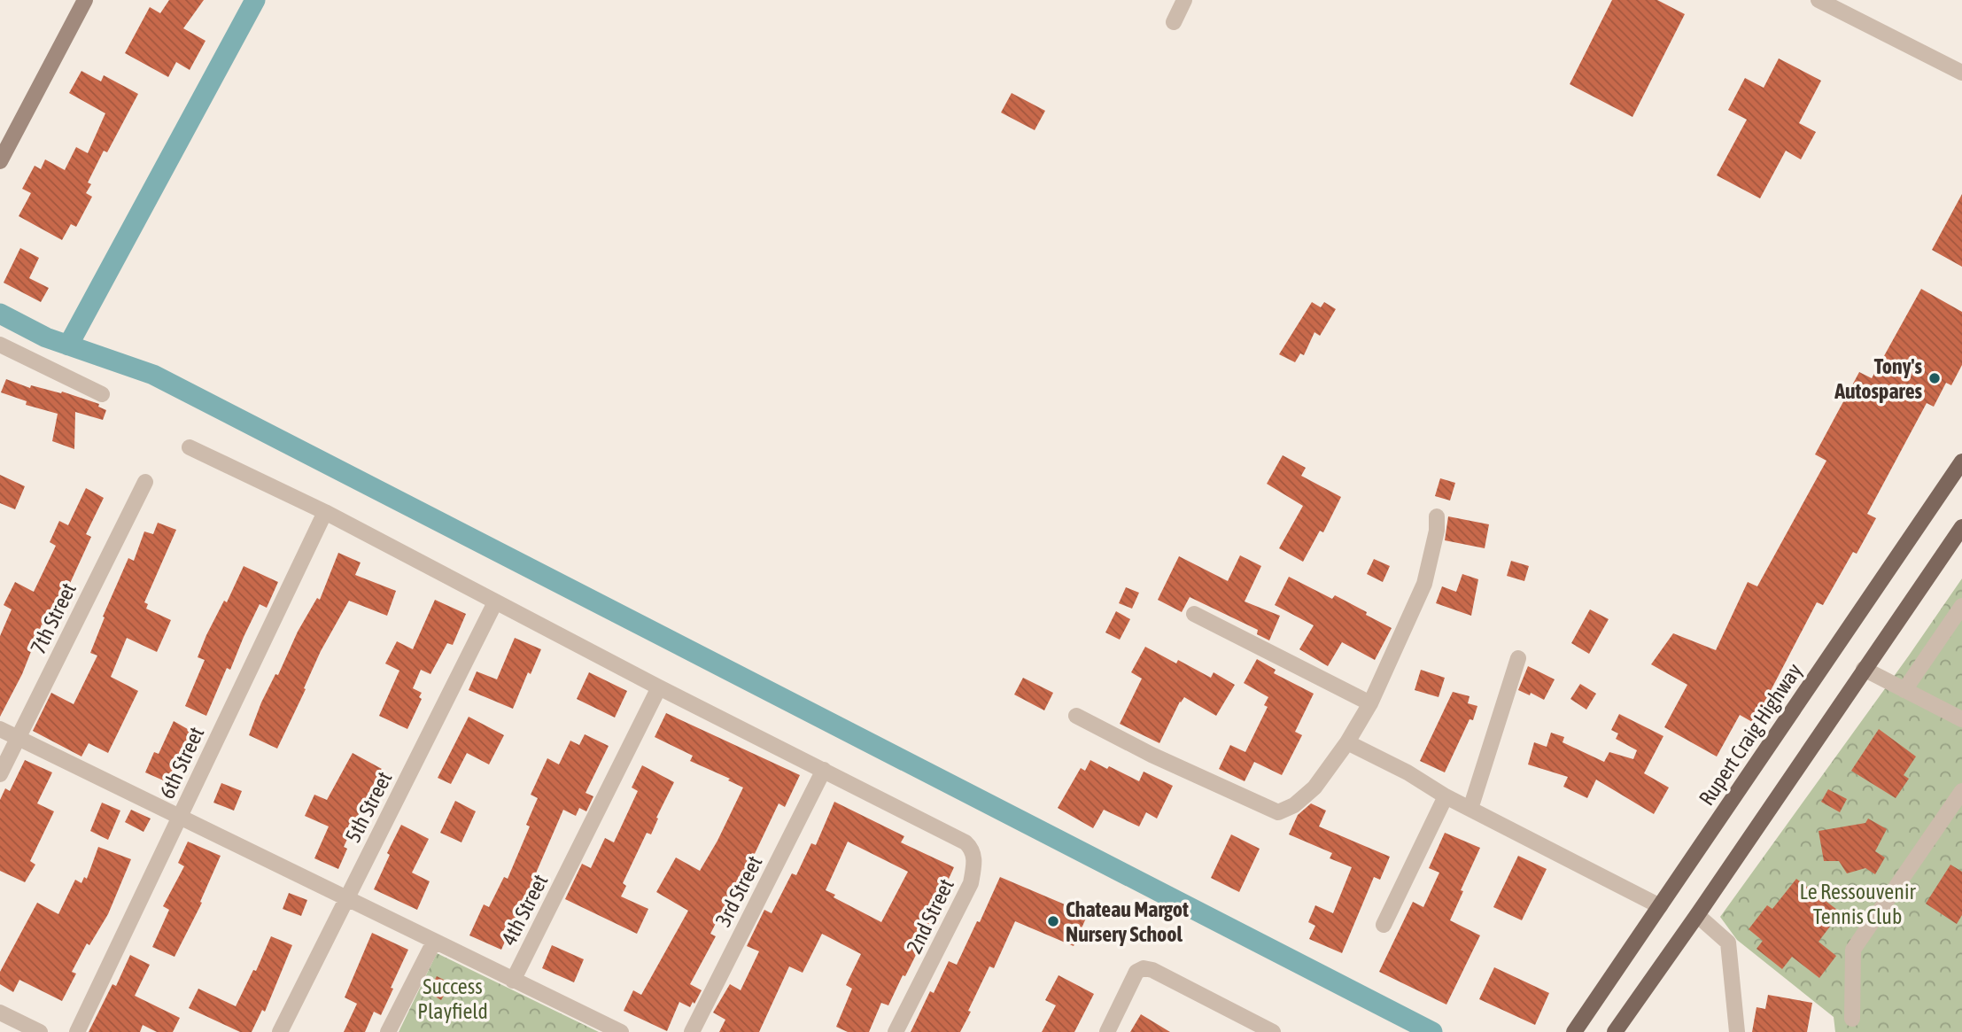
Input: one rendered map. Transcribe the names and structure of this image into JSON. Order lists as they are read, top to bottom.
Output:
{
  "streets": {
    "main road": ["Rupert Craig Highway"],
    "street": [
      "7th Street",
      "6th Street",
      "5th Street",
      "3rd Street",
      "4th Street",
      "2nd Street"
    ]
  },
  "crossings": [
    ["7th Street", "4th Street"],
    ["6th Street", "4th Street"],
    ["5th Street", "4th Street"],
    ["3rd Street", "2nd Street"]
  ],
  "parks": ["Le Ressouvenir Tennis Club", "Success Playfield"],
  "places": ["Tony's Autospares", "Chateau Margot Nursery School"]
}
